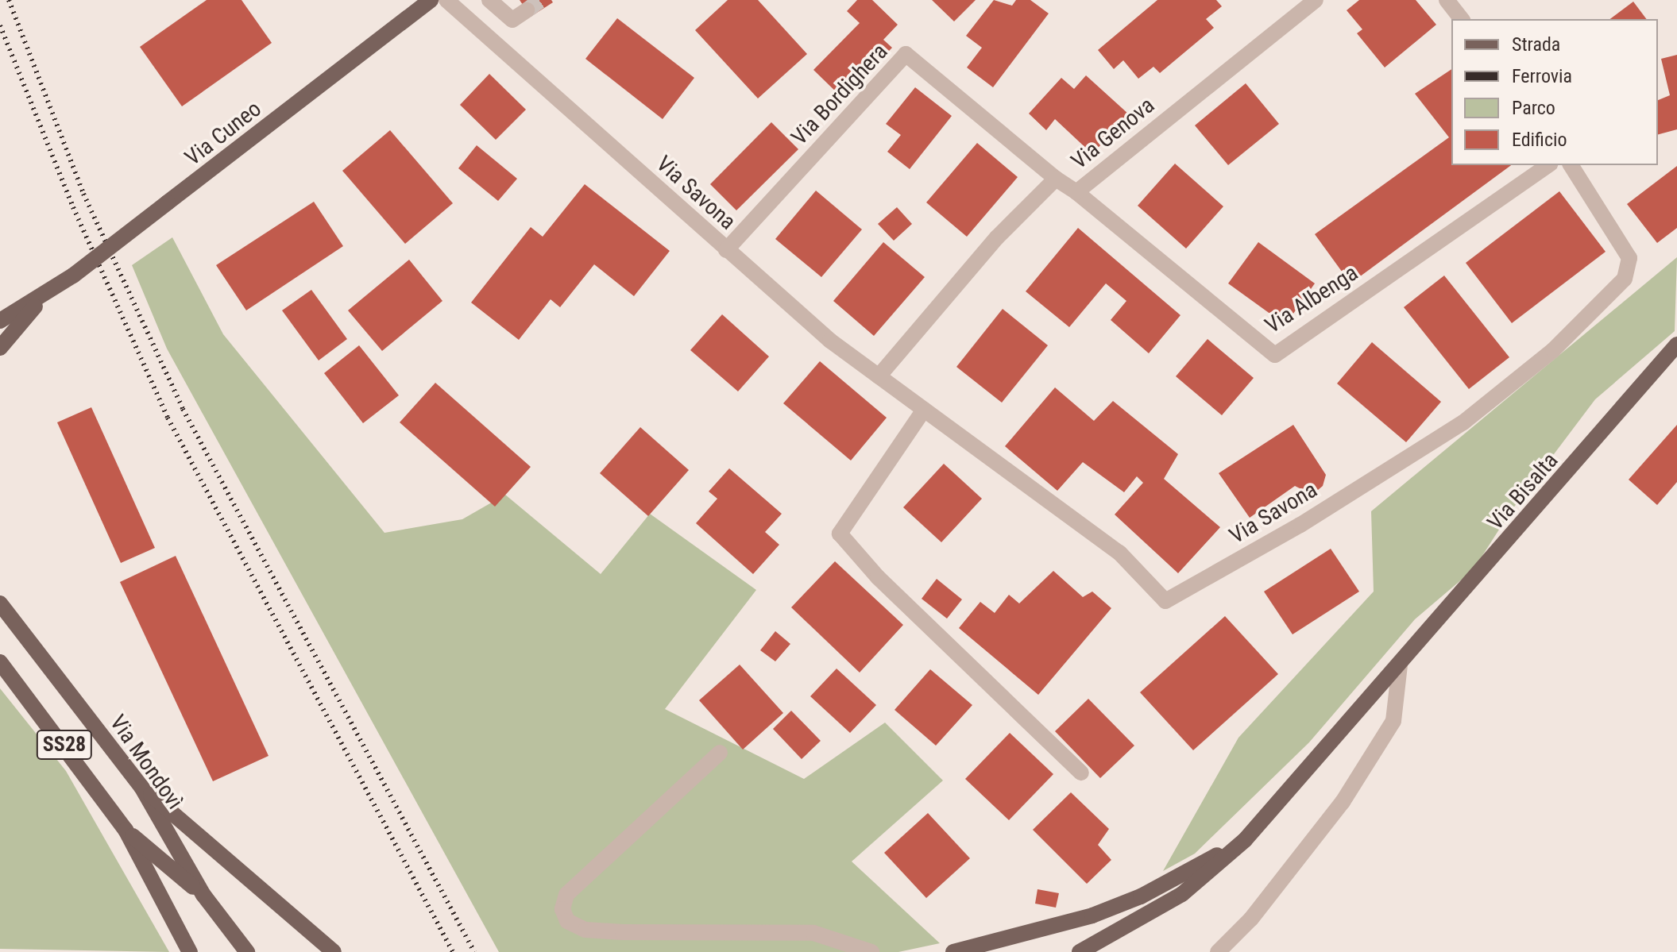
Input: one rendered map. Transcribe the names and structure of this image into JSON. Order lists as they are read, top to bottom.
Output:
{
  "streets": {
    "main road": [
      "Via Cuneo",
      "Via Bisalta",
      "SS28",
      "Via Mondovì"
    ],
    "street": [
      "Via Bordighera",
      "Via Genova",
      "Via Savona",
      "Via Albenga"
    ]
  },
  "crossings": [
    ["Via Bordighera", "Via Genova"],
    ["Via Bordighera", "Via Savona"],
    ["Via Genova", "Via Savona"],
    ["Via Genova", "Via Albenga"],
    ["SS28", "Via Mondovì"]
  ],
  "legend": [
    "Strada",
    "Ferrovia",
    "Parco",
    "Edificio"
  ]
}
